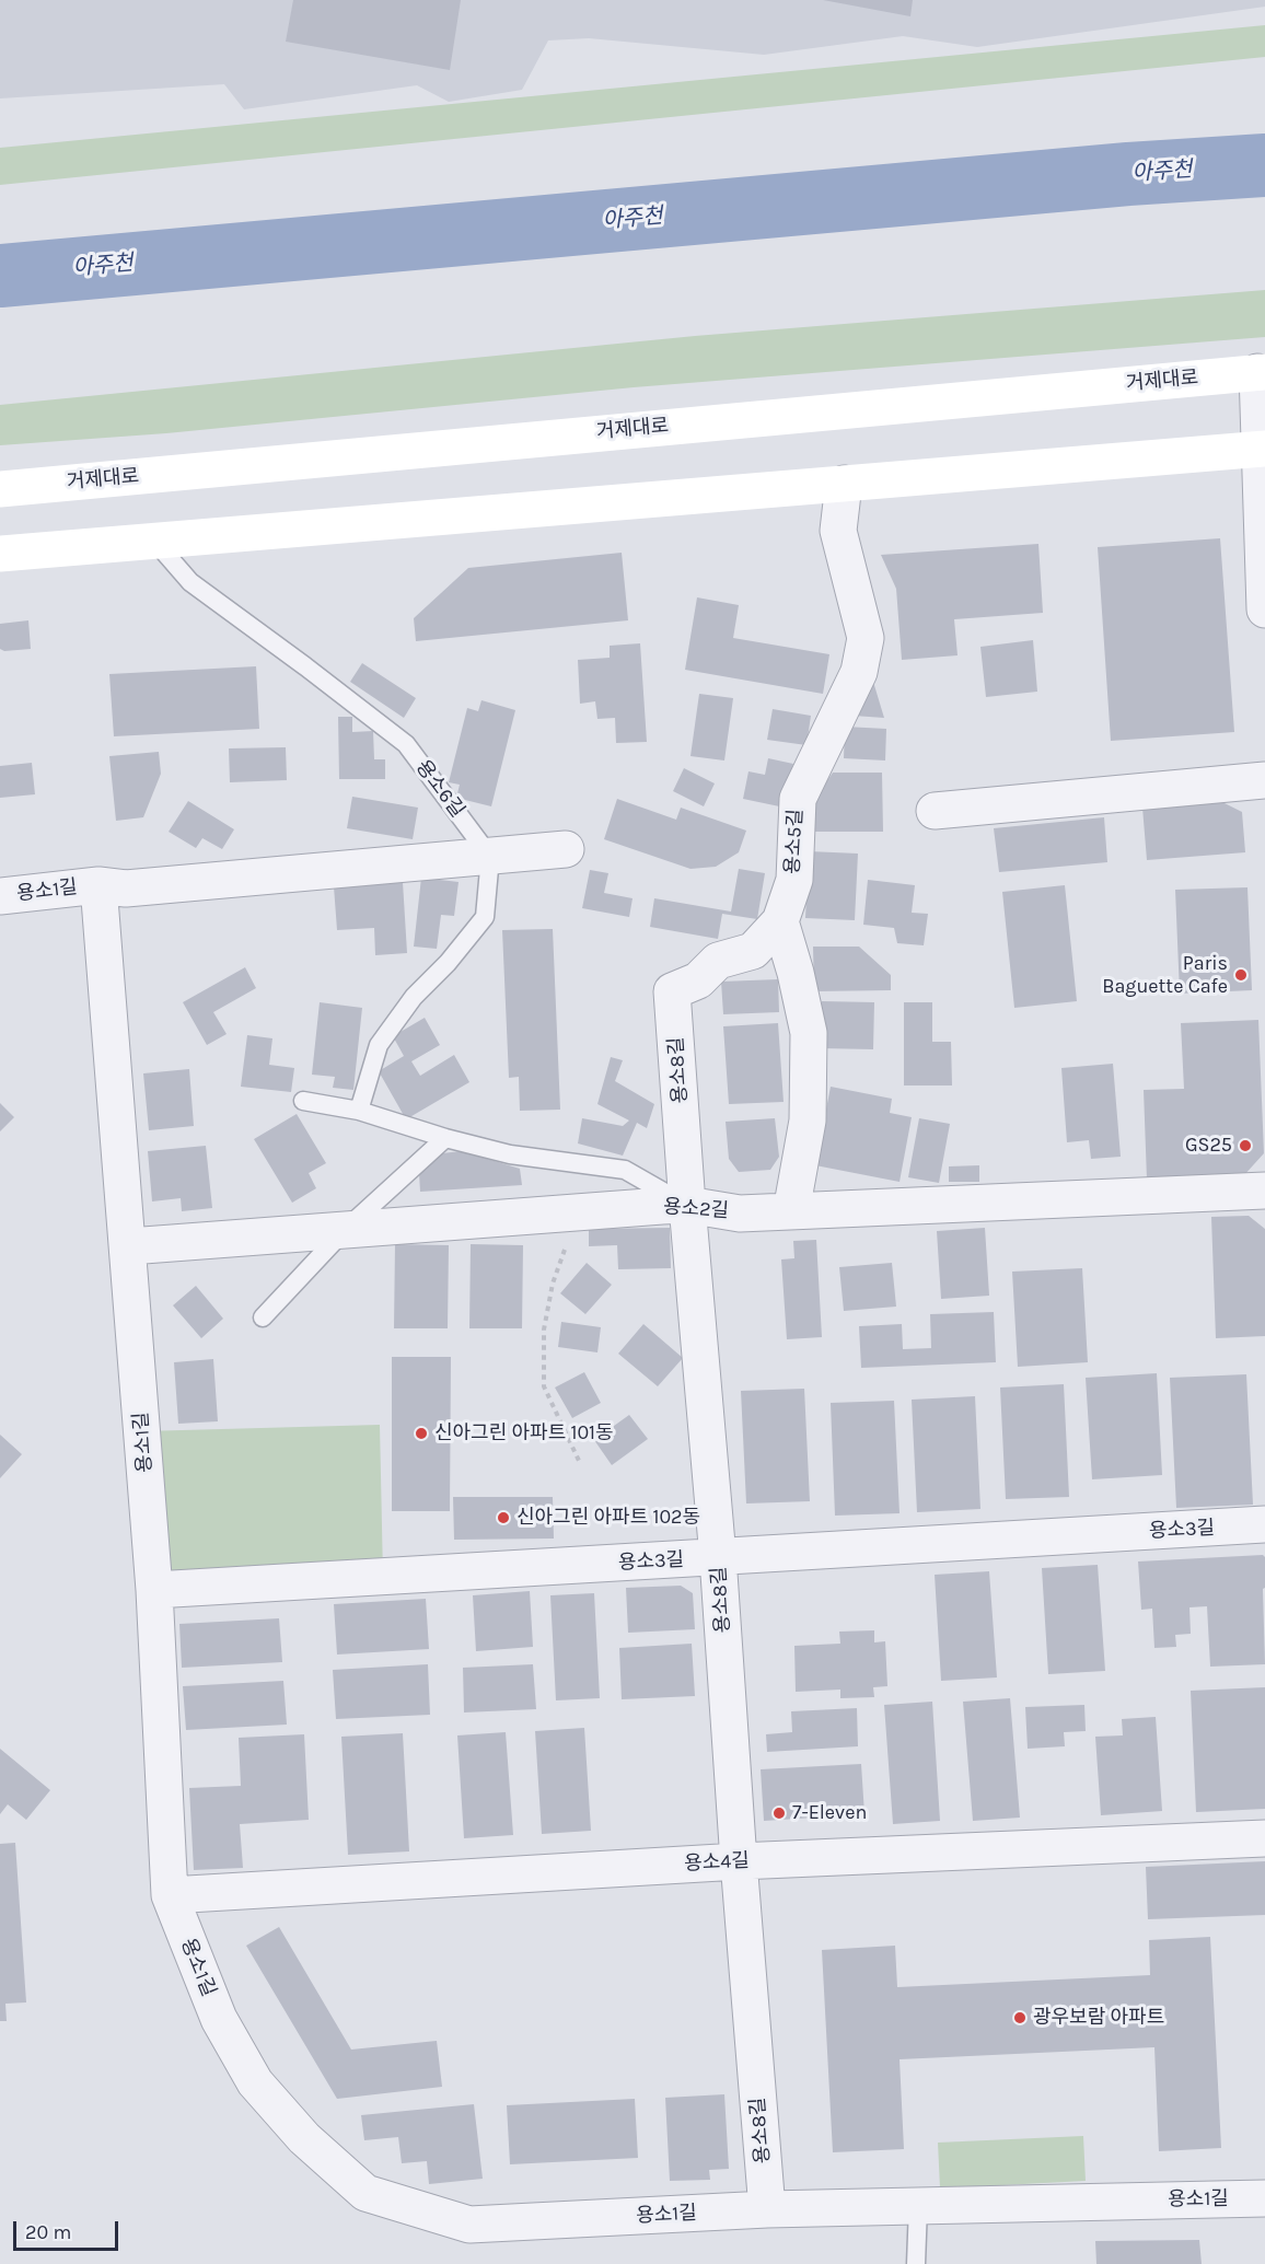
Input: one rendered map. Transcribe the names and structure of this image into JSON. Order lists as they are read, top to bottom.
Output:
{
  "streets": {
    "street": [
      "거제대로",
      "용소5길",
      "용소1길",
      "용소8길",
      "용소2길",
      "용소3길",
      "용소4길"
    ],
    "lane": ["용소6길"]
  },
  "crossings": [
    ["용소5길", "용소8길"],
    ["용소1길", "용소8길"],
    ["용소1길", "용소2길"],
    ["용소1길", "용소3길"],
    ["용소1길", "용소4길"],
    ["용소8길", "용소2길"],
    ["용소8길", "용소3길"],
    ["용소8길", "용소4길"]
  ],
  "water": ["아주천"],
  "places": [
    "Paris Baguette Cafe",
    "GS25",
    "신아그린 아파트 101동",
    "신아그린 아파트 102동",
    "7-Eleven",
    "광우보람 아파트"
  ],
  "scale_bar": "20 m"
}
